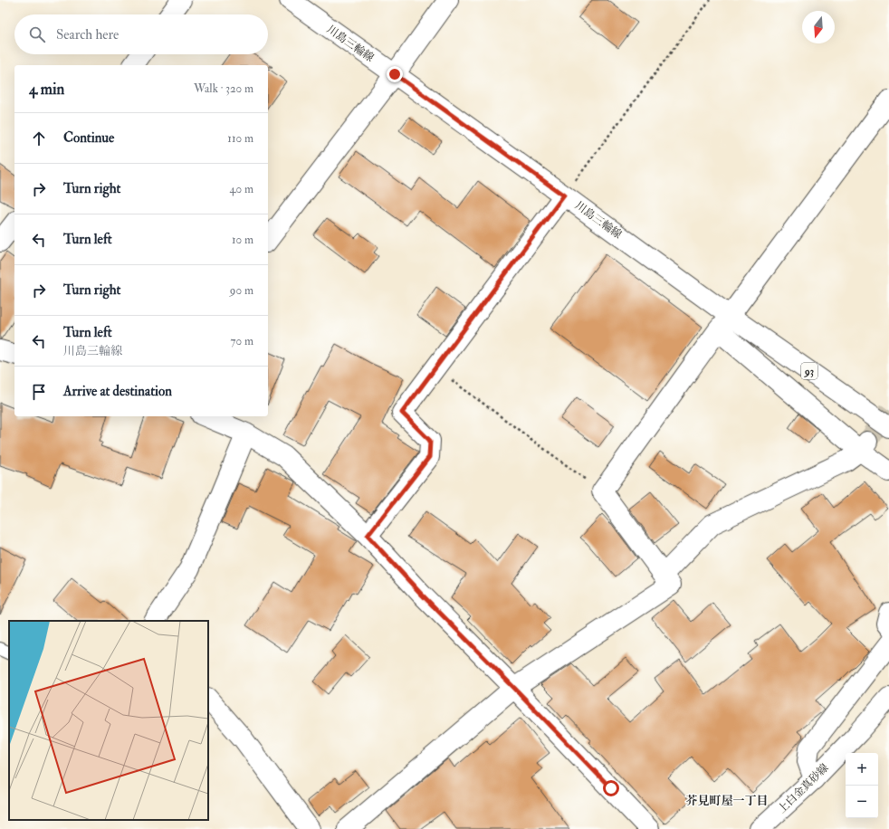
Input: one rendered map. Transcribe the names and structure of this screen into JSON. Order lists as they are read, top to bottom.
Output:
{
  "streets": {
    "street": ["川島三輪線", "93", "上白金真砂線"]
  },
  "districts": ["芥見町屋一丁目"],
  "north": "bottom",
  "page": {
    "search": "Search here",
    "heading": ["4 min", "Walk · 320 m"],
    "list": [
      ["Continue", "110 m"],
      ["Turn right", "40 m"],
      ["Turn left", "10 m"],
      ["Turn right", "90 m"],
      ["Turn left", "川島三輪線", "70 m"],
      "Arrive at destination"
    ],
    "map_buttons": ["+", "−"]
  }
}
